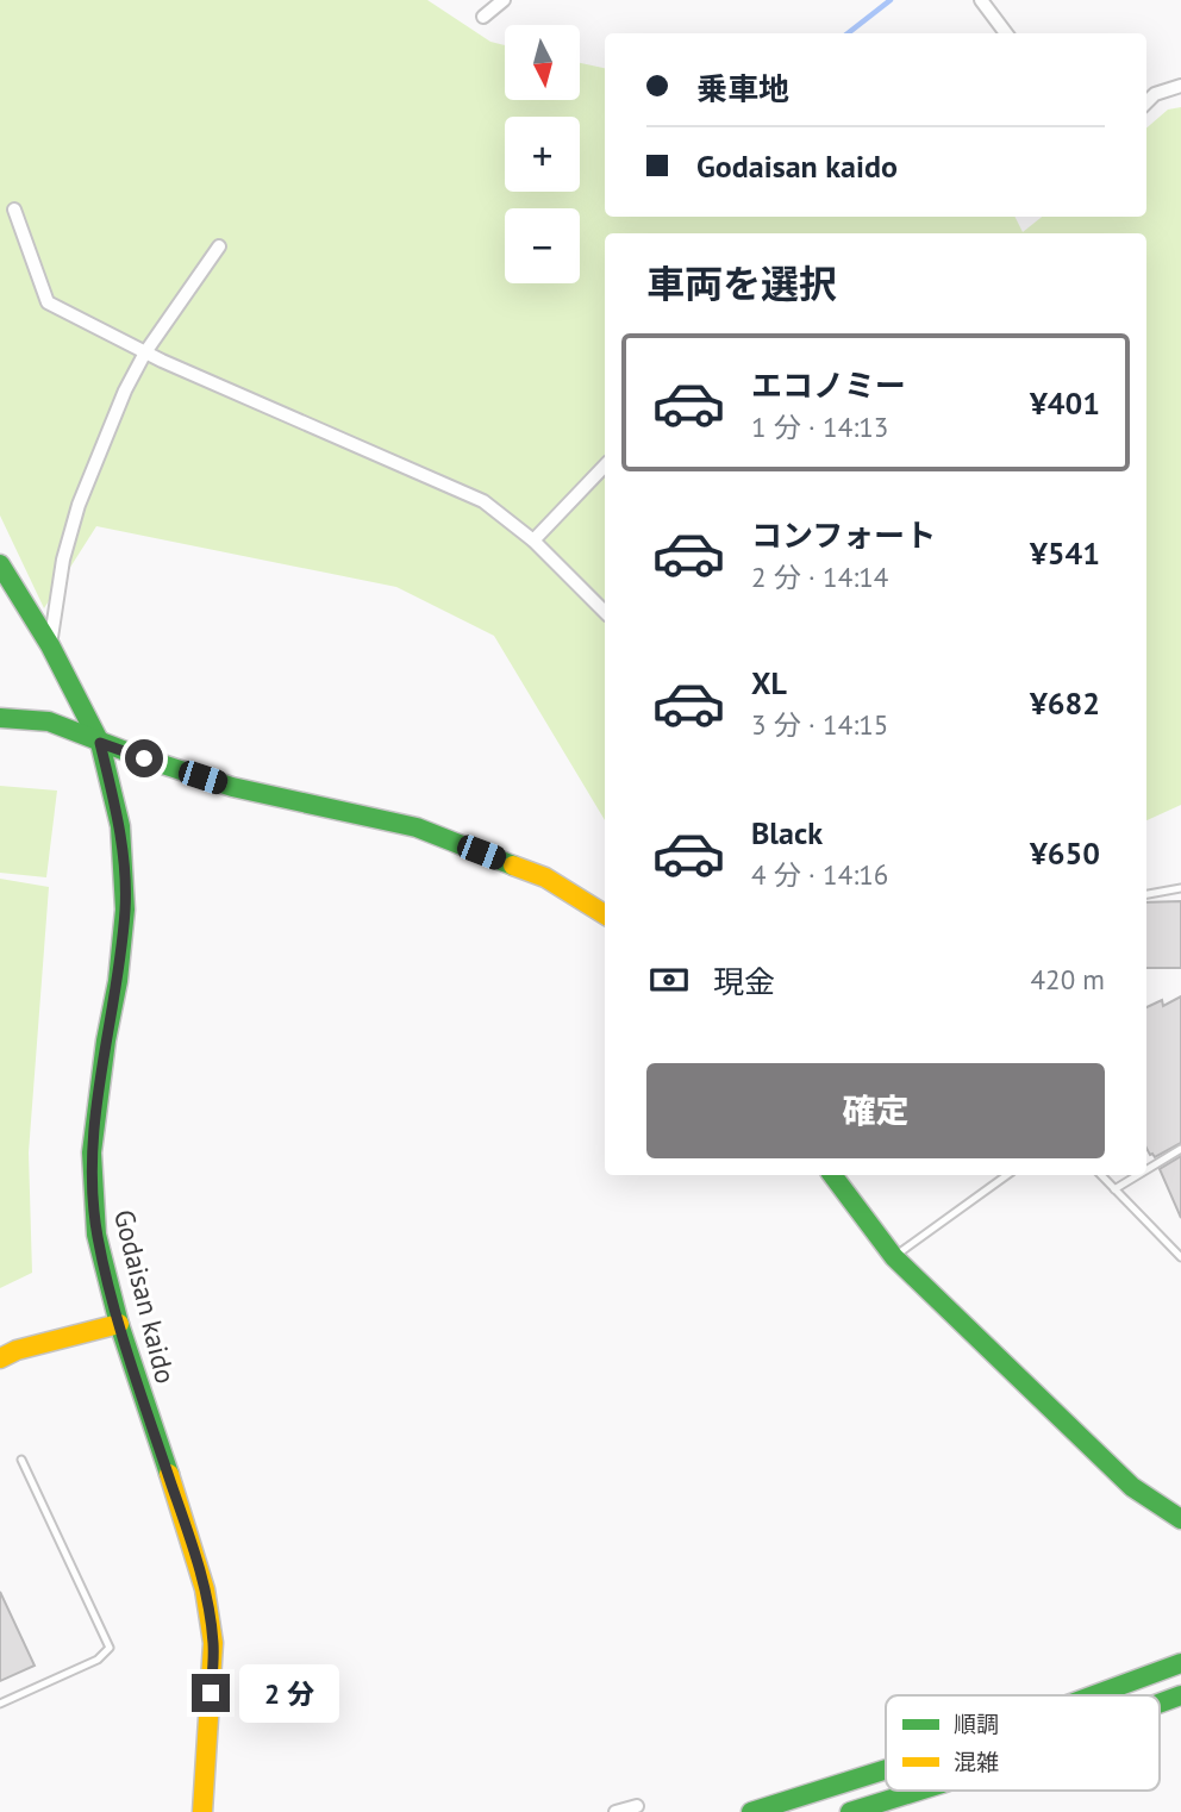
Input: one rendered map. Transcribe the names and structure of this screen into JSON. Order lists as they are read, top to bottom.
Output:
{
  "streets": {
    "main road": ["Godaisan kaido"]
  },
  "legend": ["順調", "混雑"],
  "north": "bottom",
  "page": {
    "map_buttons": ["+", "−"],
    "banner": ["乗車地", "Godaisan kaido"],
    "heading": "車両を選択",
    "list": [
      {
        "name": "エコノミー",
        "note": "1 分 · 14:13",
        "value": "¥401"
      },
      {
        "name": "コンフォート",
        "note": "2 分 · 14:14",
        "value": "¥541"
      },
      {
        "name": "XL",
        "note": "3 分 · 14:15",
        "value": "¥682"
      },
      {
        "name": "Black",
        "note": "4 分 · 14:16",
        "value": "¥650"
      }
    ],
    "pay": ["現金", "420 m"],
    "buttons": "確定",
    "bubble": "2 分"
  }
}
